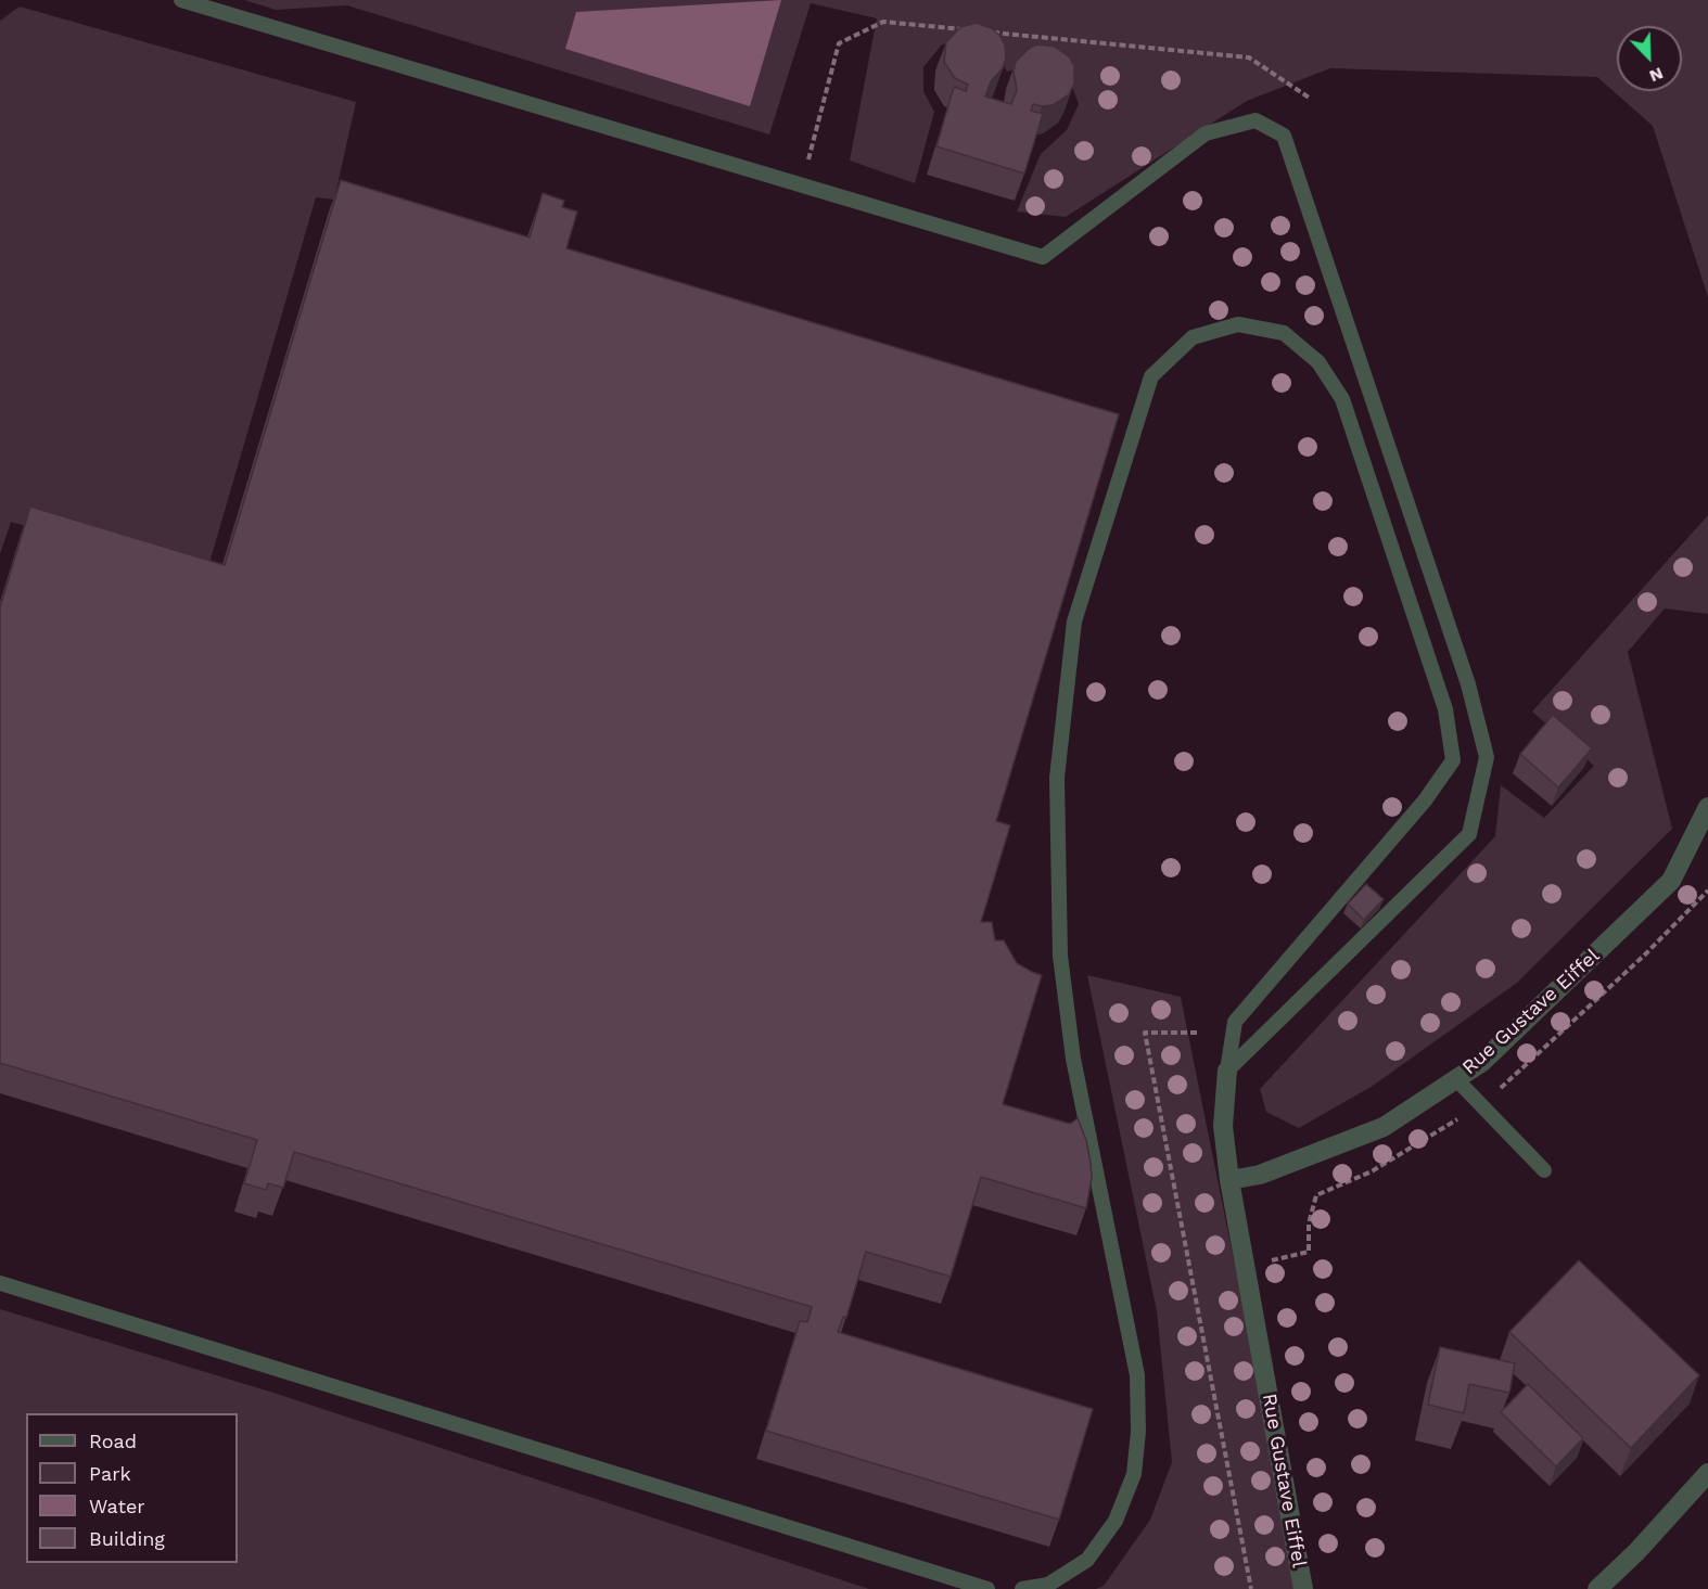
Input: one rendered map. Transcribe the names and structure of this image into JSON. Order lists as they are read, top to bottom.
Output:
{
  "streets": {
    "street": ["Rue Gustave Eiffel"]
  },
  "legend": [
    "Road",
    "Park",
    "Water",
    "Building"
  ],
  "north": "bottom right"
}
